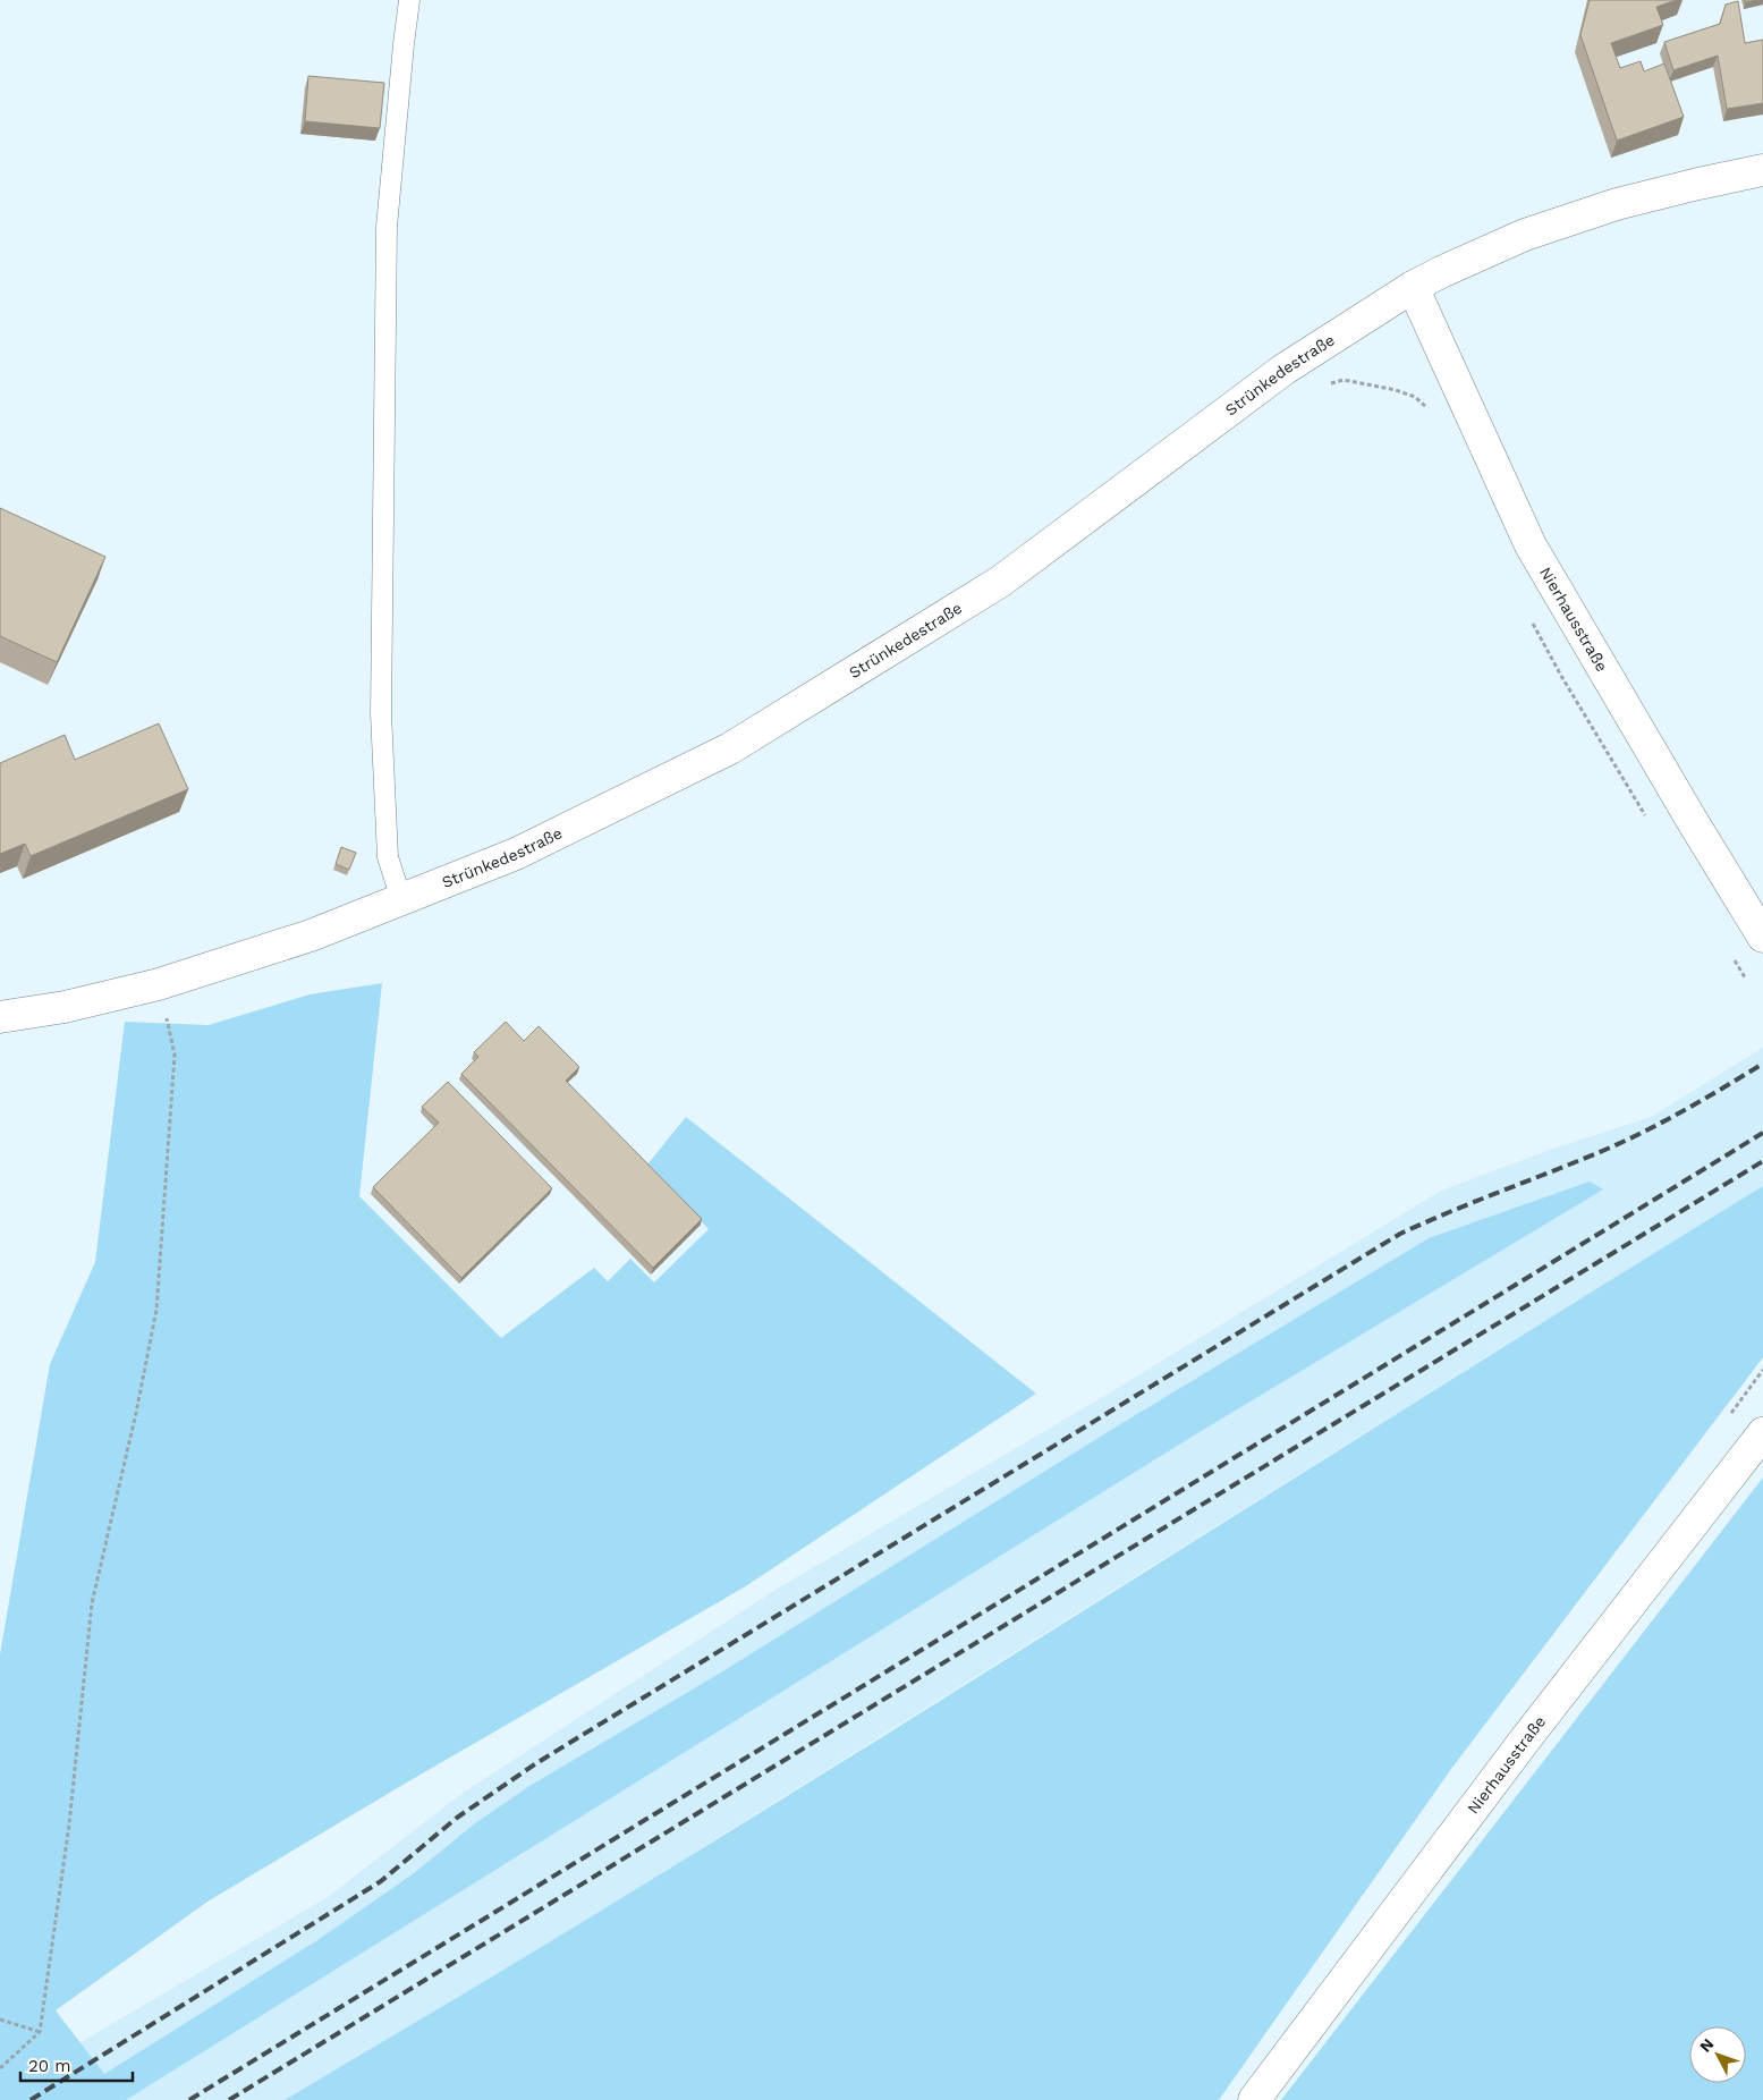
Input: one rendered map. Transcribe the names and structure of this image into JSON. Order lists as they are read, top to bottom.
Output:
{
  "streets": {
    "main road": ["Strünkedestraße", "Nierhausstraße"]
  },
  "crossings": [
    ["Strünkedestraße", "Nierhausstraße"]
  ],
  "scale_bar": "20 m",
  "north": "top left"
}
